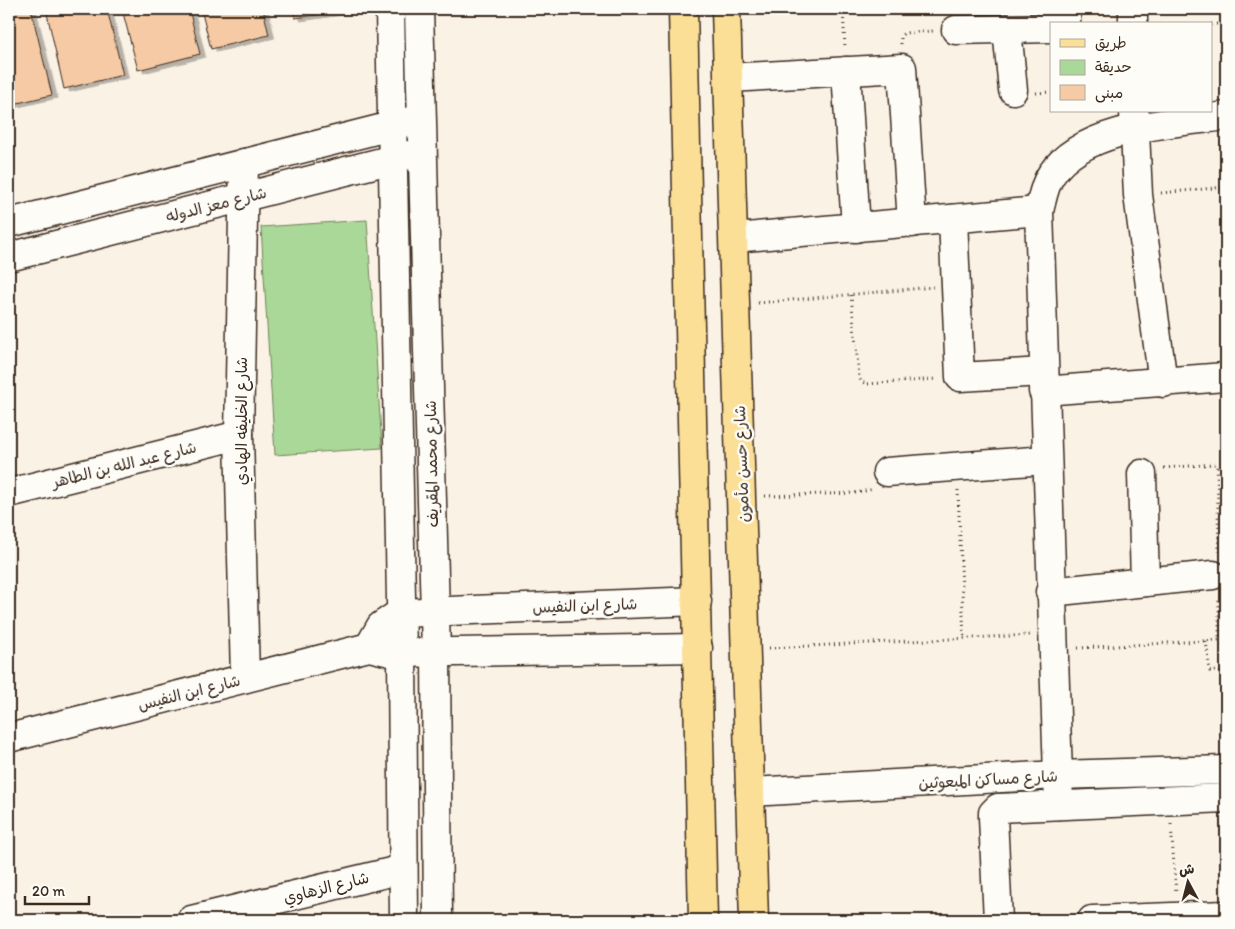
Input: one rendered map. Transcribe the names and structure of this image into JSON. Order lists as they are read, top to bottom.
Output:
{
  "streets": {
    "main road": ["شارع حسن مأمون"],
    "street": [
      "شارع معز الدوله",
      "شارع الخليفه الهادي",
      "شارع عبد الله بن الطاهر",
      "شارع محمد المقريف",
      "شارع ابن النفيس",
      "شارع مساكن المبعوثين",
      "شارع الزهاوي"
    ]
  },
  "crossings": [
    ["شارع معز الدوله", "شارع الخليفه الهادي"],
    ["شارع معز الدوله", "شارع محمد المقريف"],
    ["شارع الخليفه الهادي", "شارع عبد الله بن الطاهر"],
    ["شارع الخليفه الهادي", "شارع ابن النفيس"],
    ["شارع محمد المقريف", "شارع ابن النفيس"],
    ["شارع محمد المقريف", "شارع الزهاوي"],
    ["شارع حسن مأمون", "شارع مساكن المبعوثين"]
  ],
  "legend": ["طريق", "حديقة", "مبنى"],
  "scale_bar": "20 m",
  "north": "top"
}
